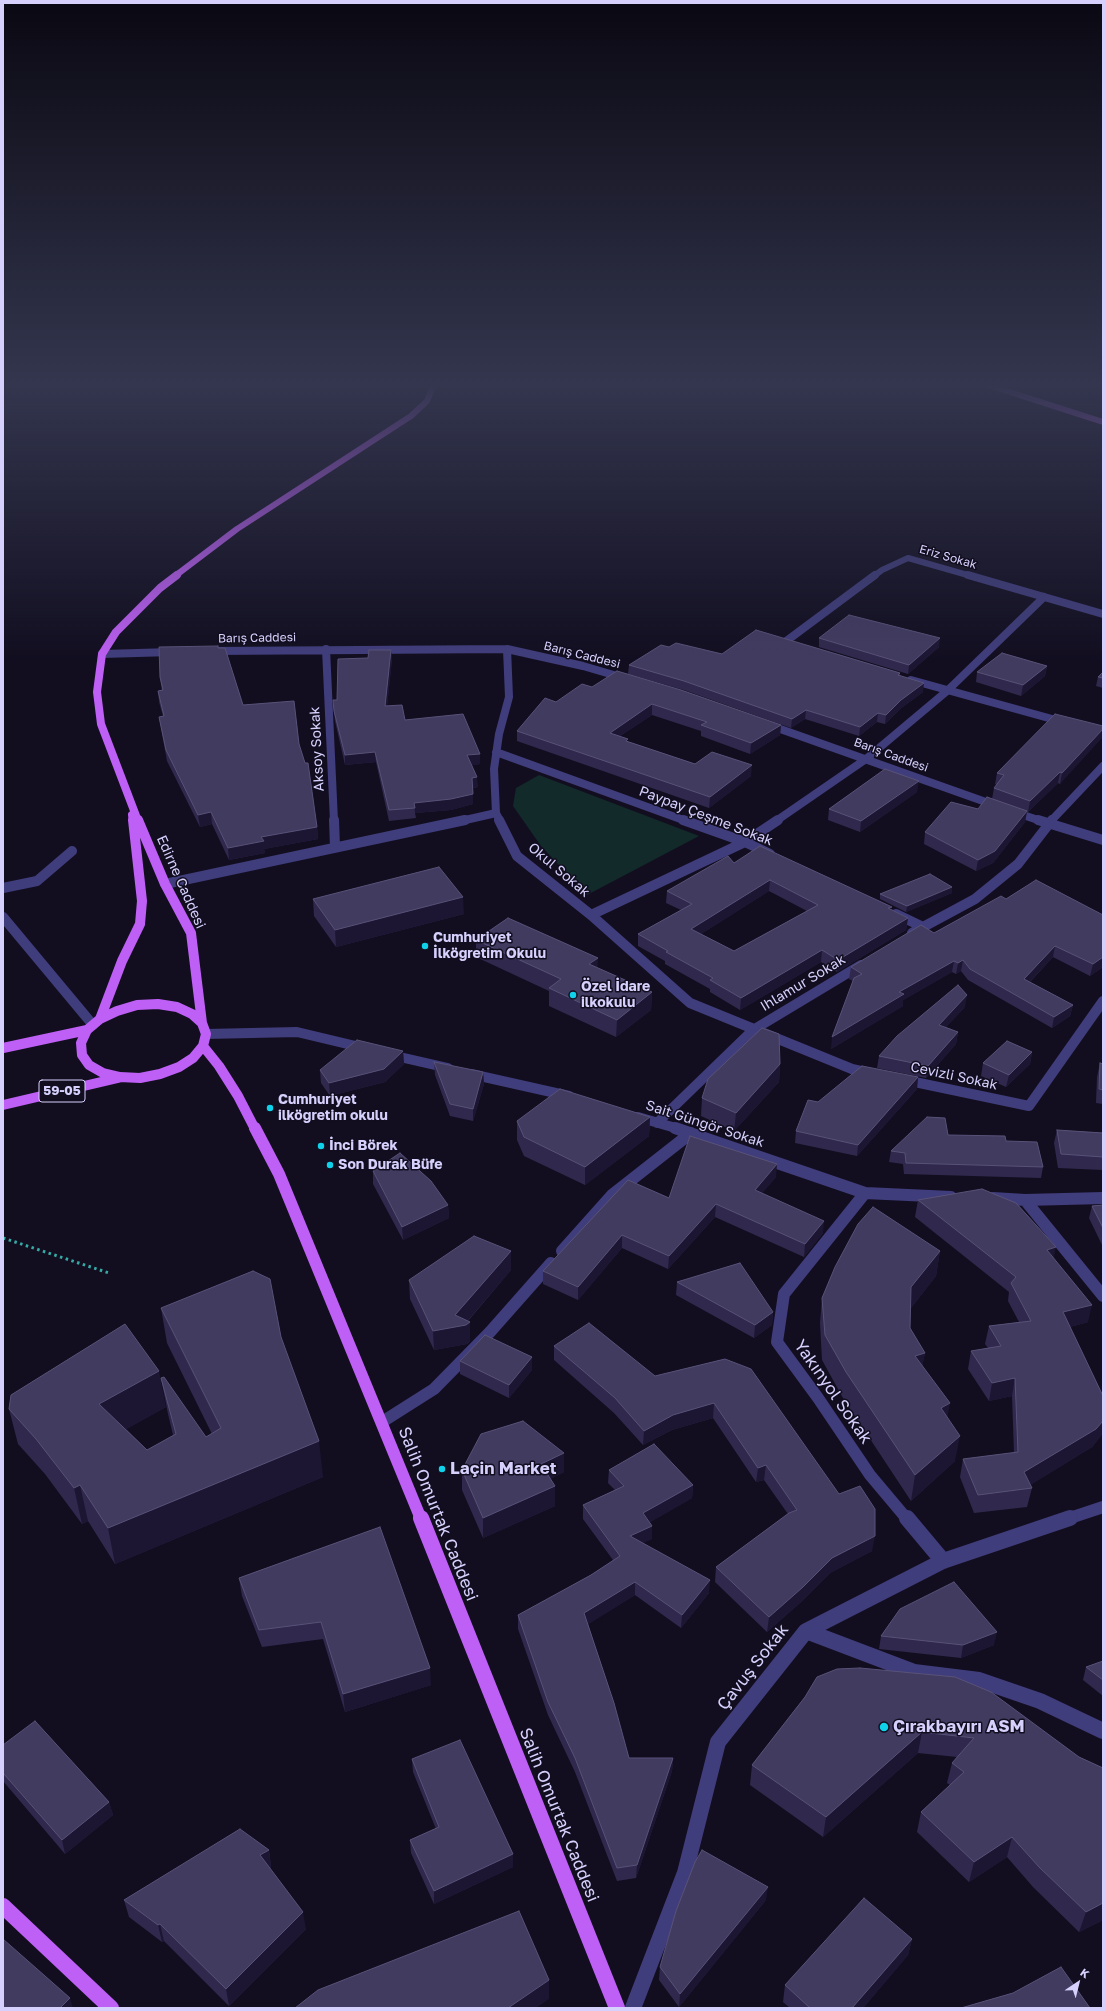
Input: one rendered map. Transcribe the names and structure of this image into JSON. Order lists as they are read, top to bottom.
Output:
{
  "streets": {
    "main road": ["Edirne Caddesi", "59-05", "Salih Omurtak Caddesi"],
    "street": [
      "Eriz Sokak",
      "Barış Caddesi",
      "Aksoy Sokak",
      "Paypay Çeşme Sokak",
      "Okul Sokak",
      "Ihlamur Sokak",
      "Cevizli Sokak",
      "Sait Güngör Sokak",
      "Yakınyol Sokak",
      "Çavuş Sokak"
    ]
  },
  "crossings": [
    ["Barış Caddesi", "Aksoy Sokak"],
    ["Barış Caddesi", "Okul Sokak"],
    ["Paypay Çeşme Sokak", "Okul Sokak"],
    ["Okul Sokak", "Ihlamur Sokak"],
    ["Edirne Caddesi", "59-05"],
    ["Edirne Caddesi", "Salih Omurtak Caddesi"],
    ["Ihlamur Sokak", "Sait Güngör Sokak"],
    ["59-05", "Salih Omurtak Caddesi"],
    ["Sait Güngör Sokak", "Yakınyol Sokak"],
    ["Yakınyol Sokak", "Çavuş Sokak"]
  ],
  "places": [
    "Cumhuriyet İlköğretim Okulu",
    "Özel İdare ilkokulu",
    "Cumhuriyet ilköğretim okulu",
    "İnci Börek",
    "Son Durak Büfe",
    "Laçin Market",
    "Çırakbayırı ASM"
  ],
  "north": "top right"
}
